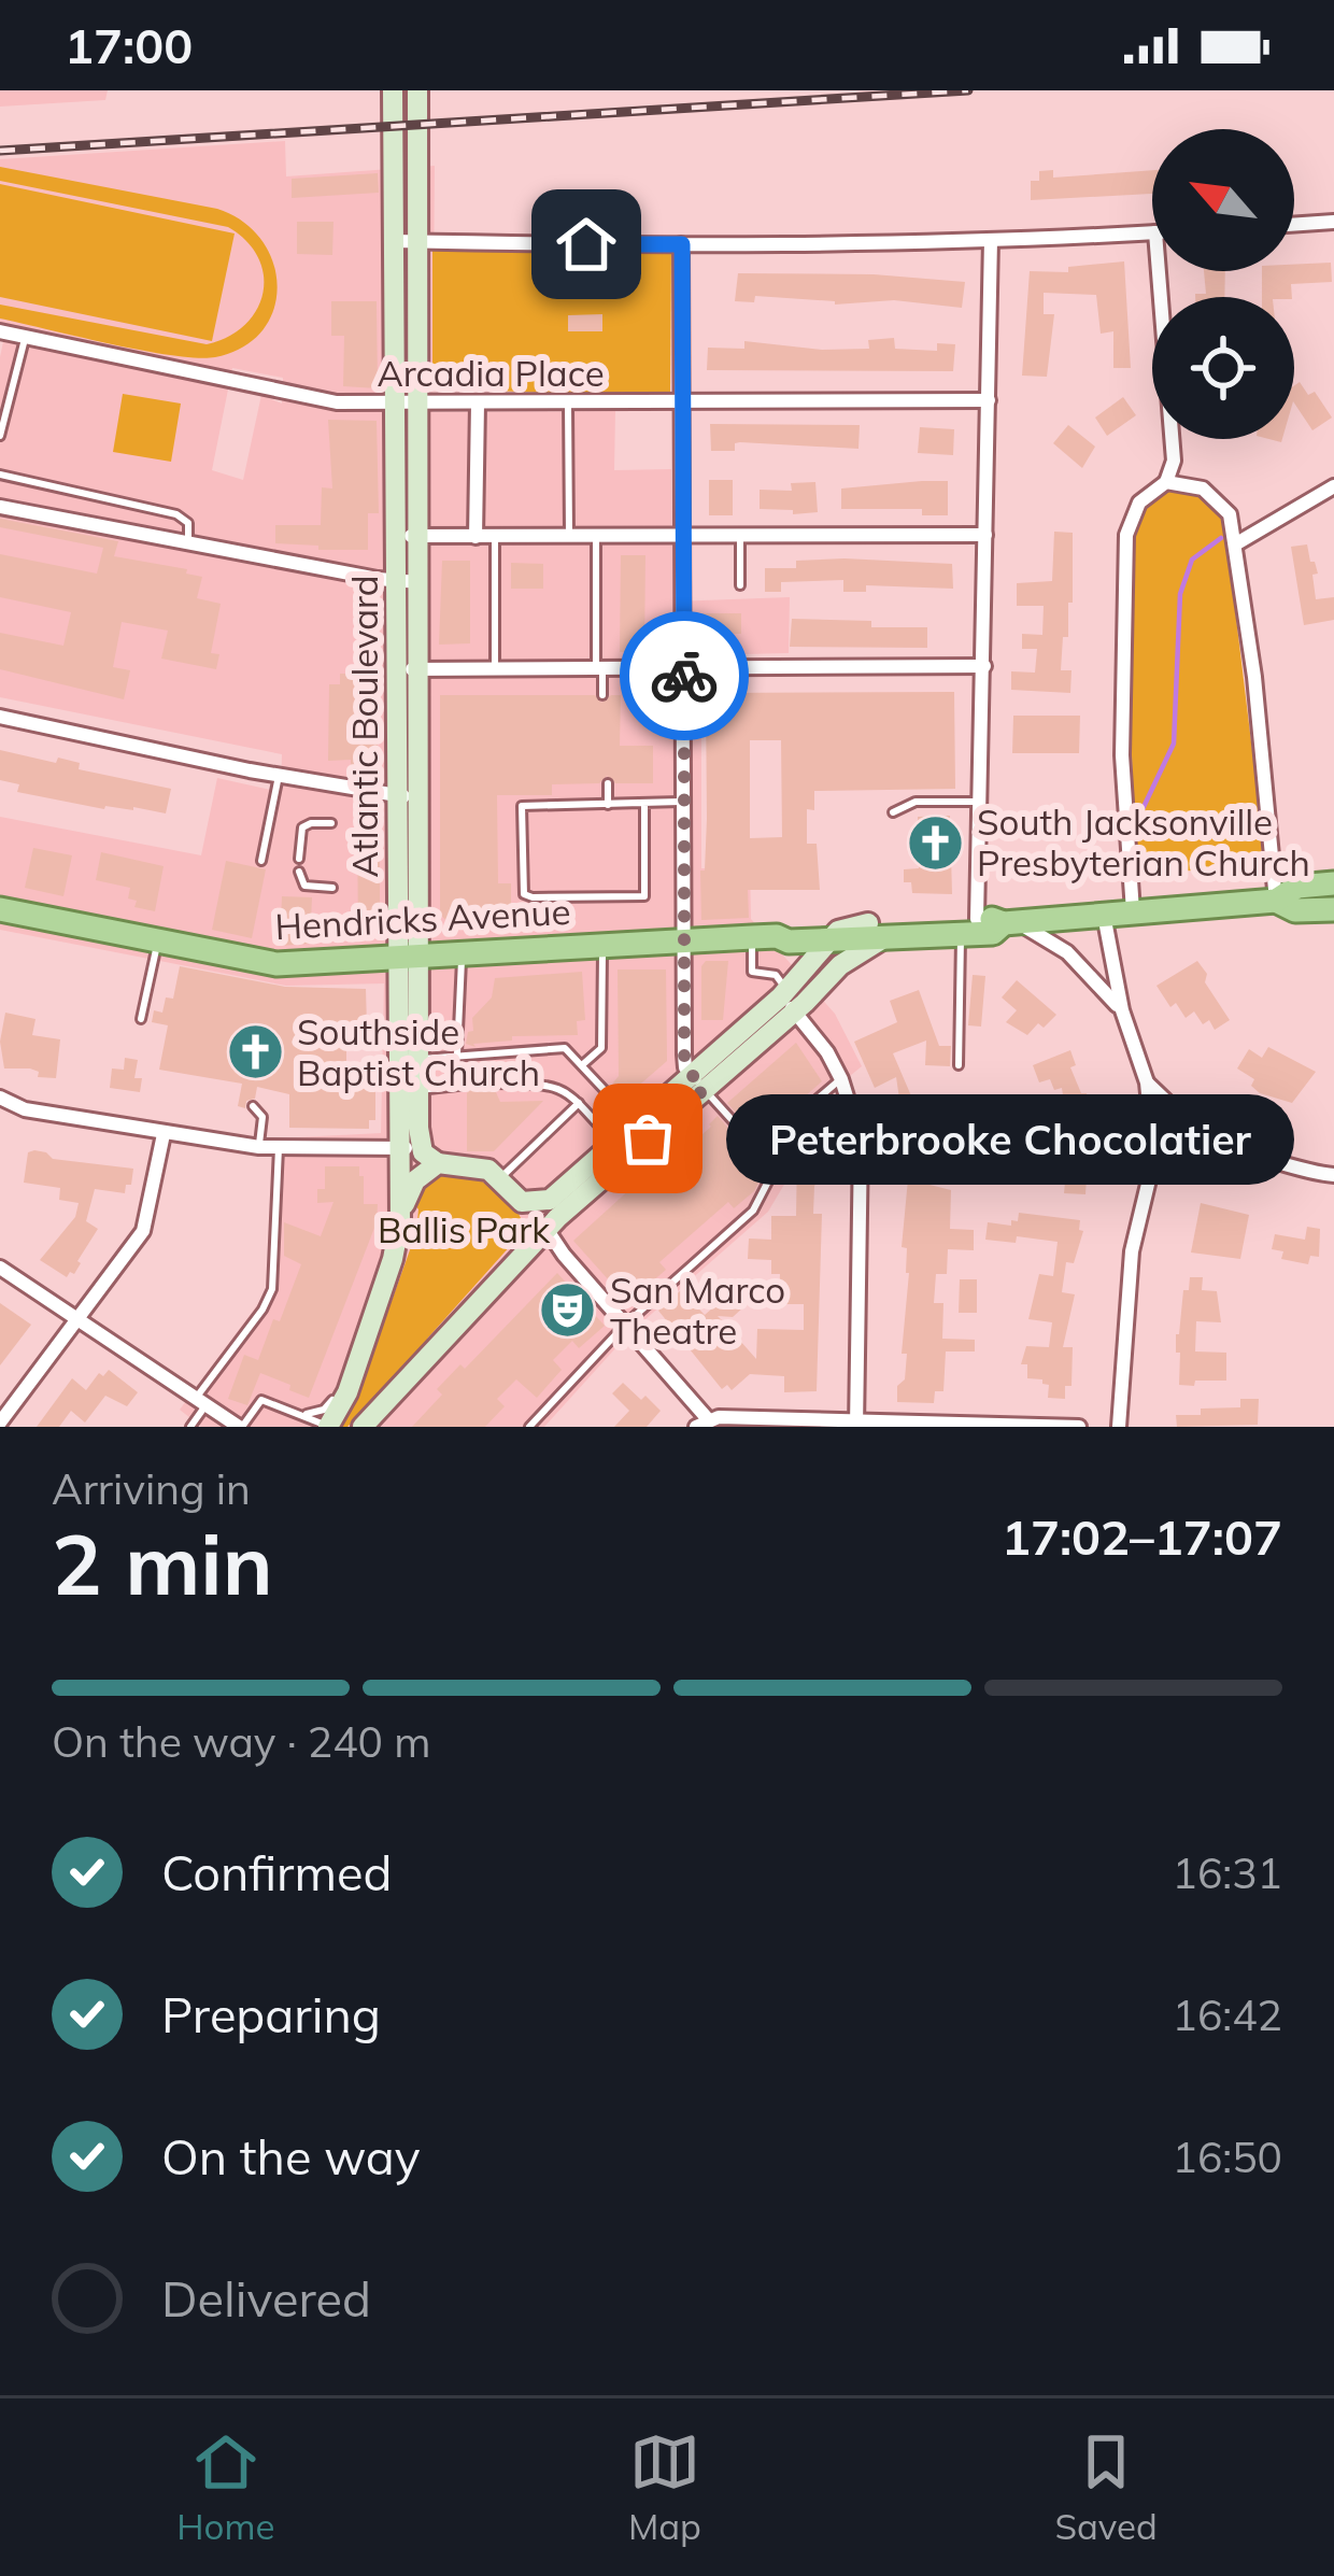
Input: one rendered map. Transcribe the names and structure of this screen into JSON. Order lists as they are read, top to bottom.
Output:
{
  "streets": {
    "main road": ["Atlantic Boulevard", "Hendricks Avenue"],
    "street": ["Arcadia Place"]
  },
  "crossings": [
    ["Arcadia Place", "Atlantic Boulevard"],
    ["Atlantic Boulevard", "Hendricks Avenue"]
  ],
  "parks": ["Ballis Park"],
  "places": {
    "church": ["South Jacksonville Presbyterian Church", "Southside Baptist Church"],
    "other": ["Peterbrooke Chocolatier"],
    "theatre": ["San Marco Theatre"]
  },
  "north": "top left",
  "page": {
    "status": "17:00",
    "bubble": "Peterbrooke Chocolatier",
    "heading": ["2 min", "Arriving in", "17:02–17:07"],
    "bar": "On the way · 240 m",
    "list": [
      ["Confirmed", "16:31"],
      ["Preparing", "16:42"],
      ["On the way", "16:50"],
      "Delivered"
    ],
    "tabs": ["Home", "Map", "Saved"]
  }
}
